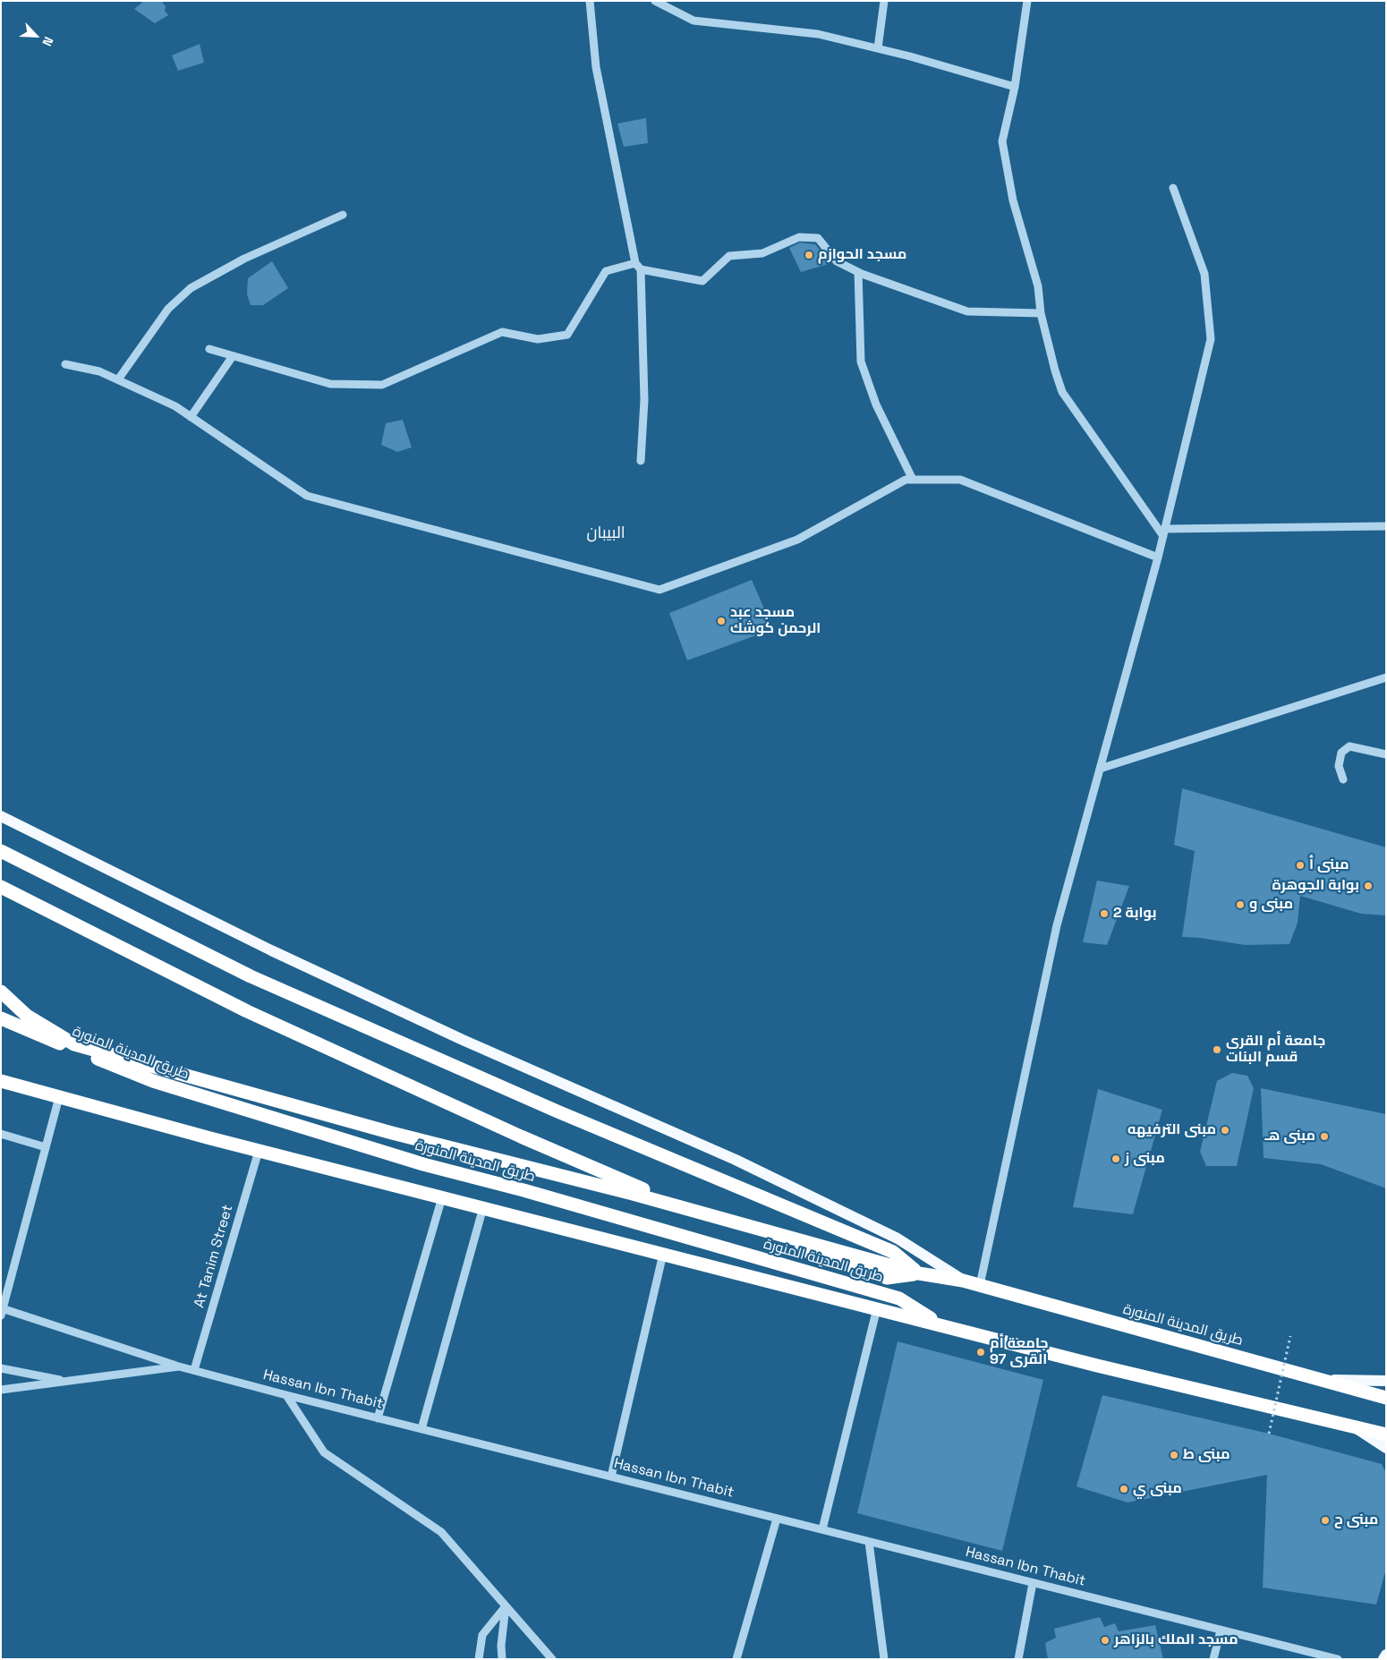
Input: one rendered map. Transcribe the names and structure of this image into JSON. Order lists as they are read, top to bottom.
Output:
{
  "streets": {
    "highway": ["طريق المدينة المنورة"],
    "street": ["At Tanim Street", "Hassan Ibn Thabit"]
  },
  "crossings": [
    ["طريق المدينة المنورة", "At Tanim Street"],
    ["At Tanim Street", "Hassan Ibn Thabit"]
  ],
  "districts": ["البيبان"],
  "places": [
    "مسجد الحوازم",
    "مسجد عبد الرحمن كوشك",
    "مبنى أ",
    "بوابة الجوهرة",
    "مبنى و",
    "بوابة 2",
    "جامعة أم القرى قسم البنات",
    "مبنى الترفيهه",
    "مبنى هـ",
    "مبنى ز",
    "جامعة أم القرى 97",
    "مبنى ط",
    "مبنى ي",
    "مبنى ح",
    "مسجد الملك بالزاهر"
  ],
  "north": "bottom right"
}
